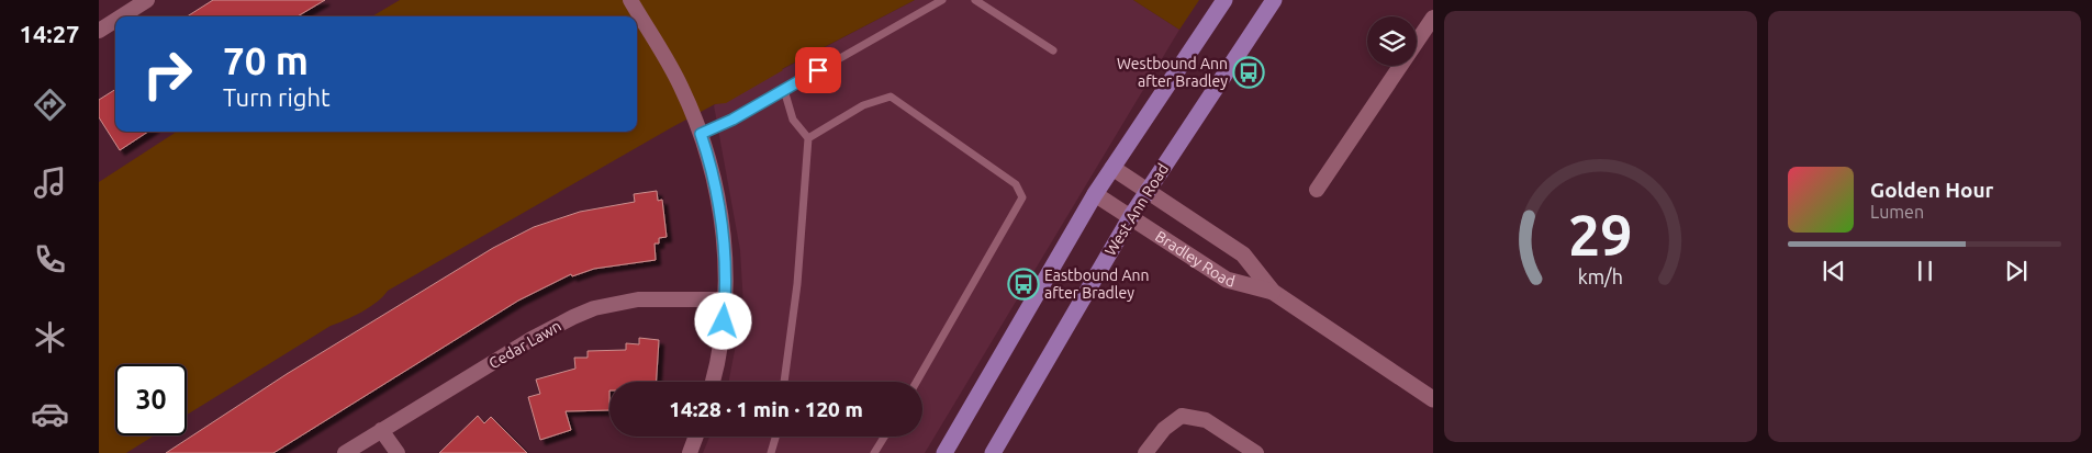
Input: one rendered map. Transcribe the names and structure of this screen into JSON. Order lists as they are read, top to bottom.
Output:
{
  "streets": {
    "main road": ["West Ann Road"],
    "street": ["Bradley Road", "Cedar Lawn"]
  },
  "crossings": [
    ["West Ann Road", "Bradley Road"]
  ],
  "places": {
    "bus stop": ["Westbound Ann after Bradley", "Eastbound Ann after Bradley"]
  },
  "page": {
    "tabs": "14:27",
    "turn": ["70 m", "Turn right"],
    "song": ["Golden Hour", "Lumen"],
    "limit": "30",
    "trip": "14:28 · 1 min · 120 m",
    "gauge": ["29", "km/h"]
  }
}
